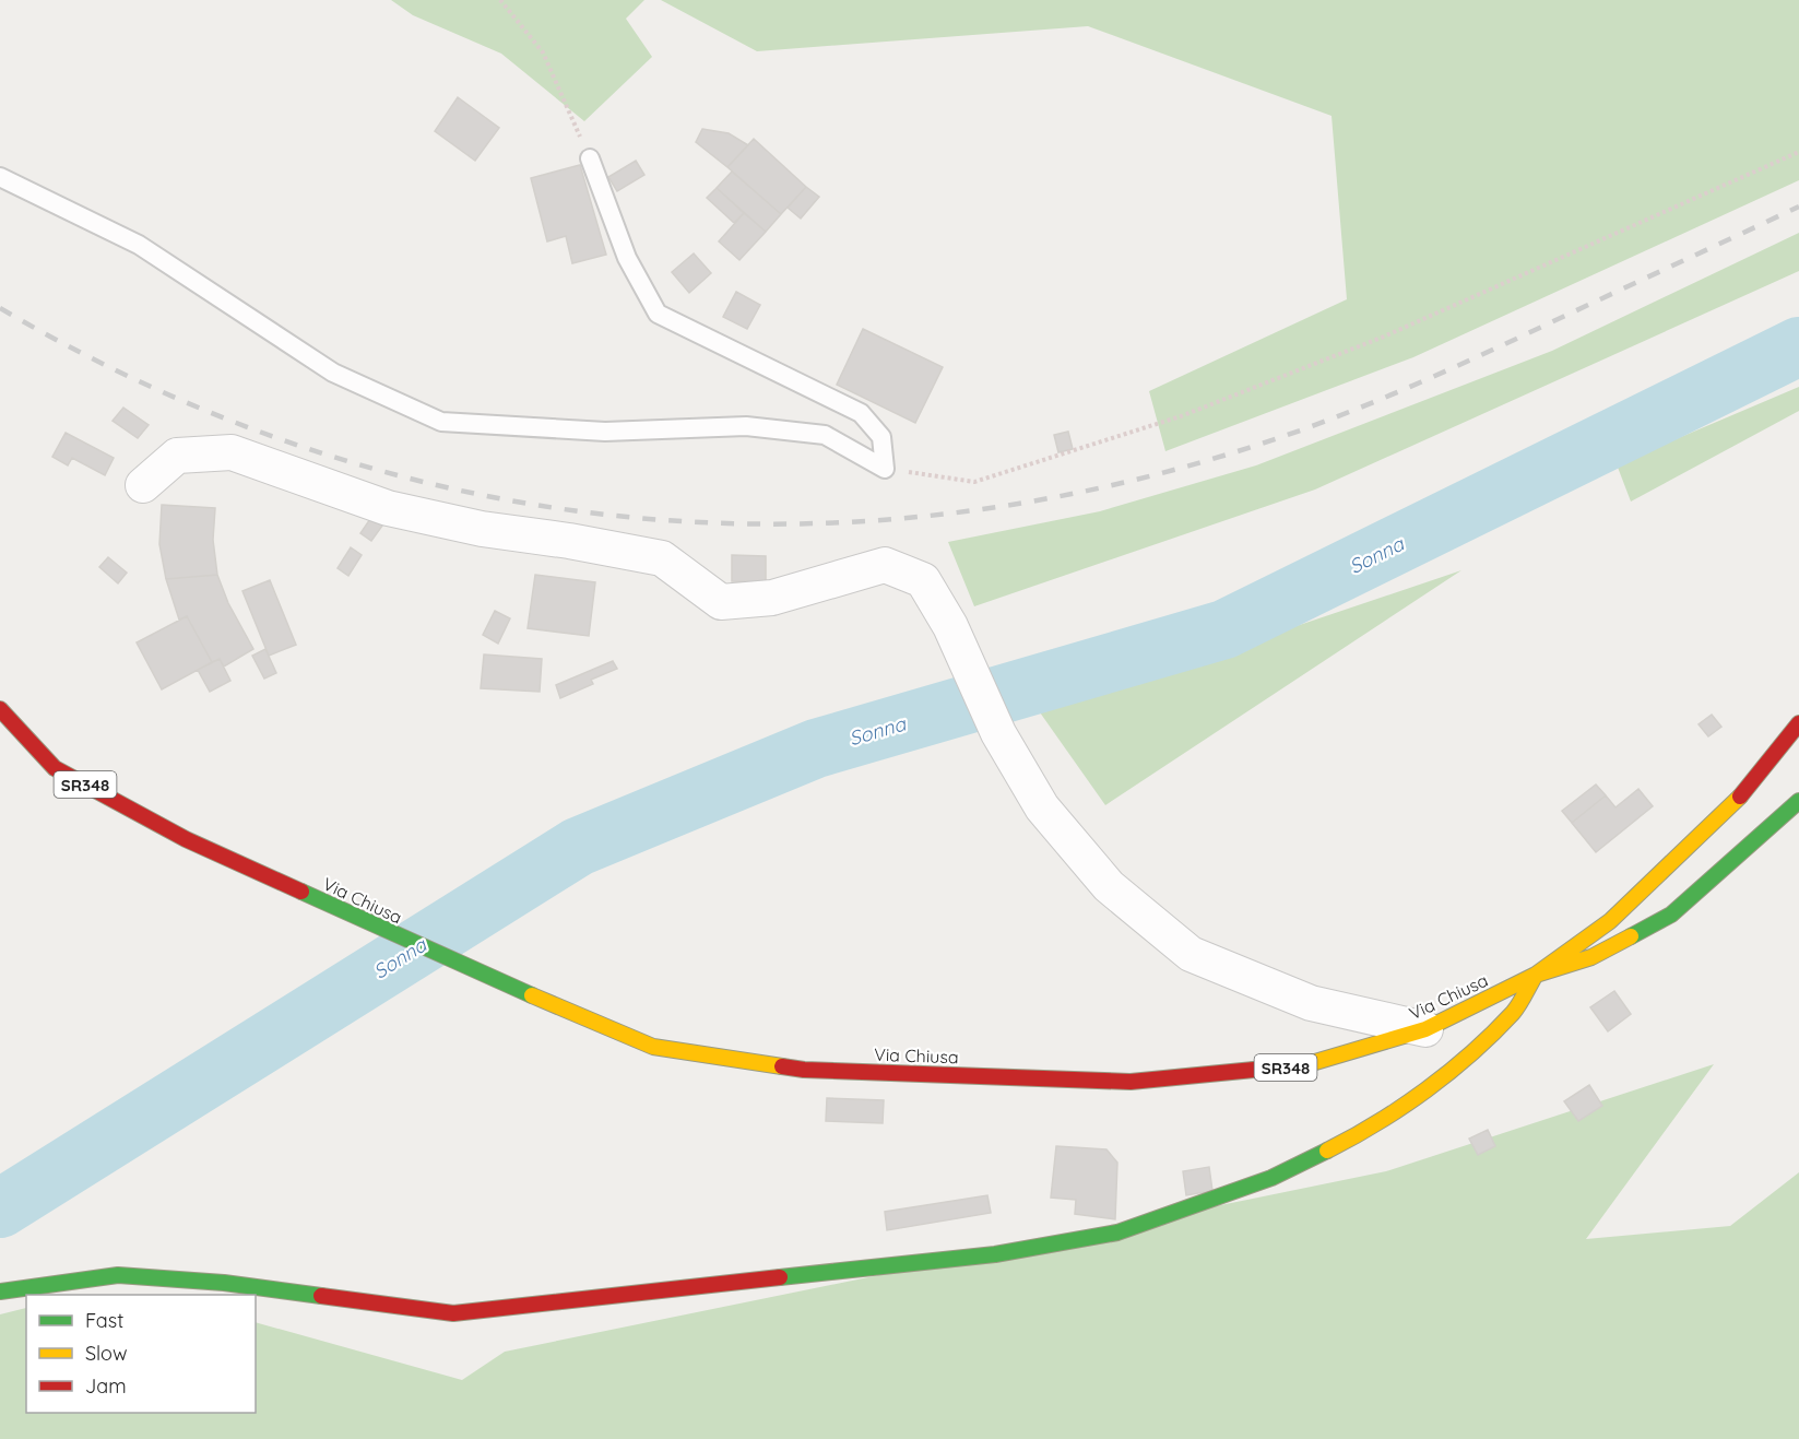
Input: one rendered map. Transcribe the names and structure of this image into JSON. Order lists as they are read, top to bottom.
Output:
{
  "streets": {
    "main road": ["SR348", "Via Chiusa"]
  },
  "water": ["Sonna"],
  "legend": ["Fast", "Slow", "Jam"]
}
